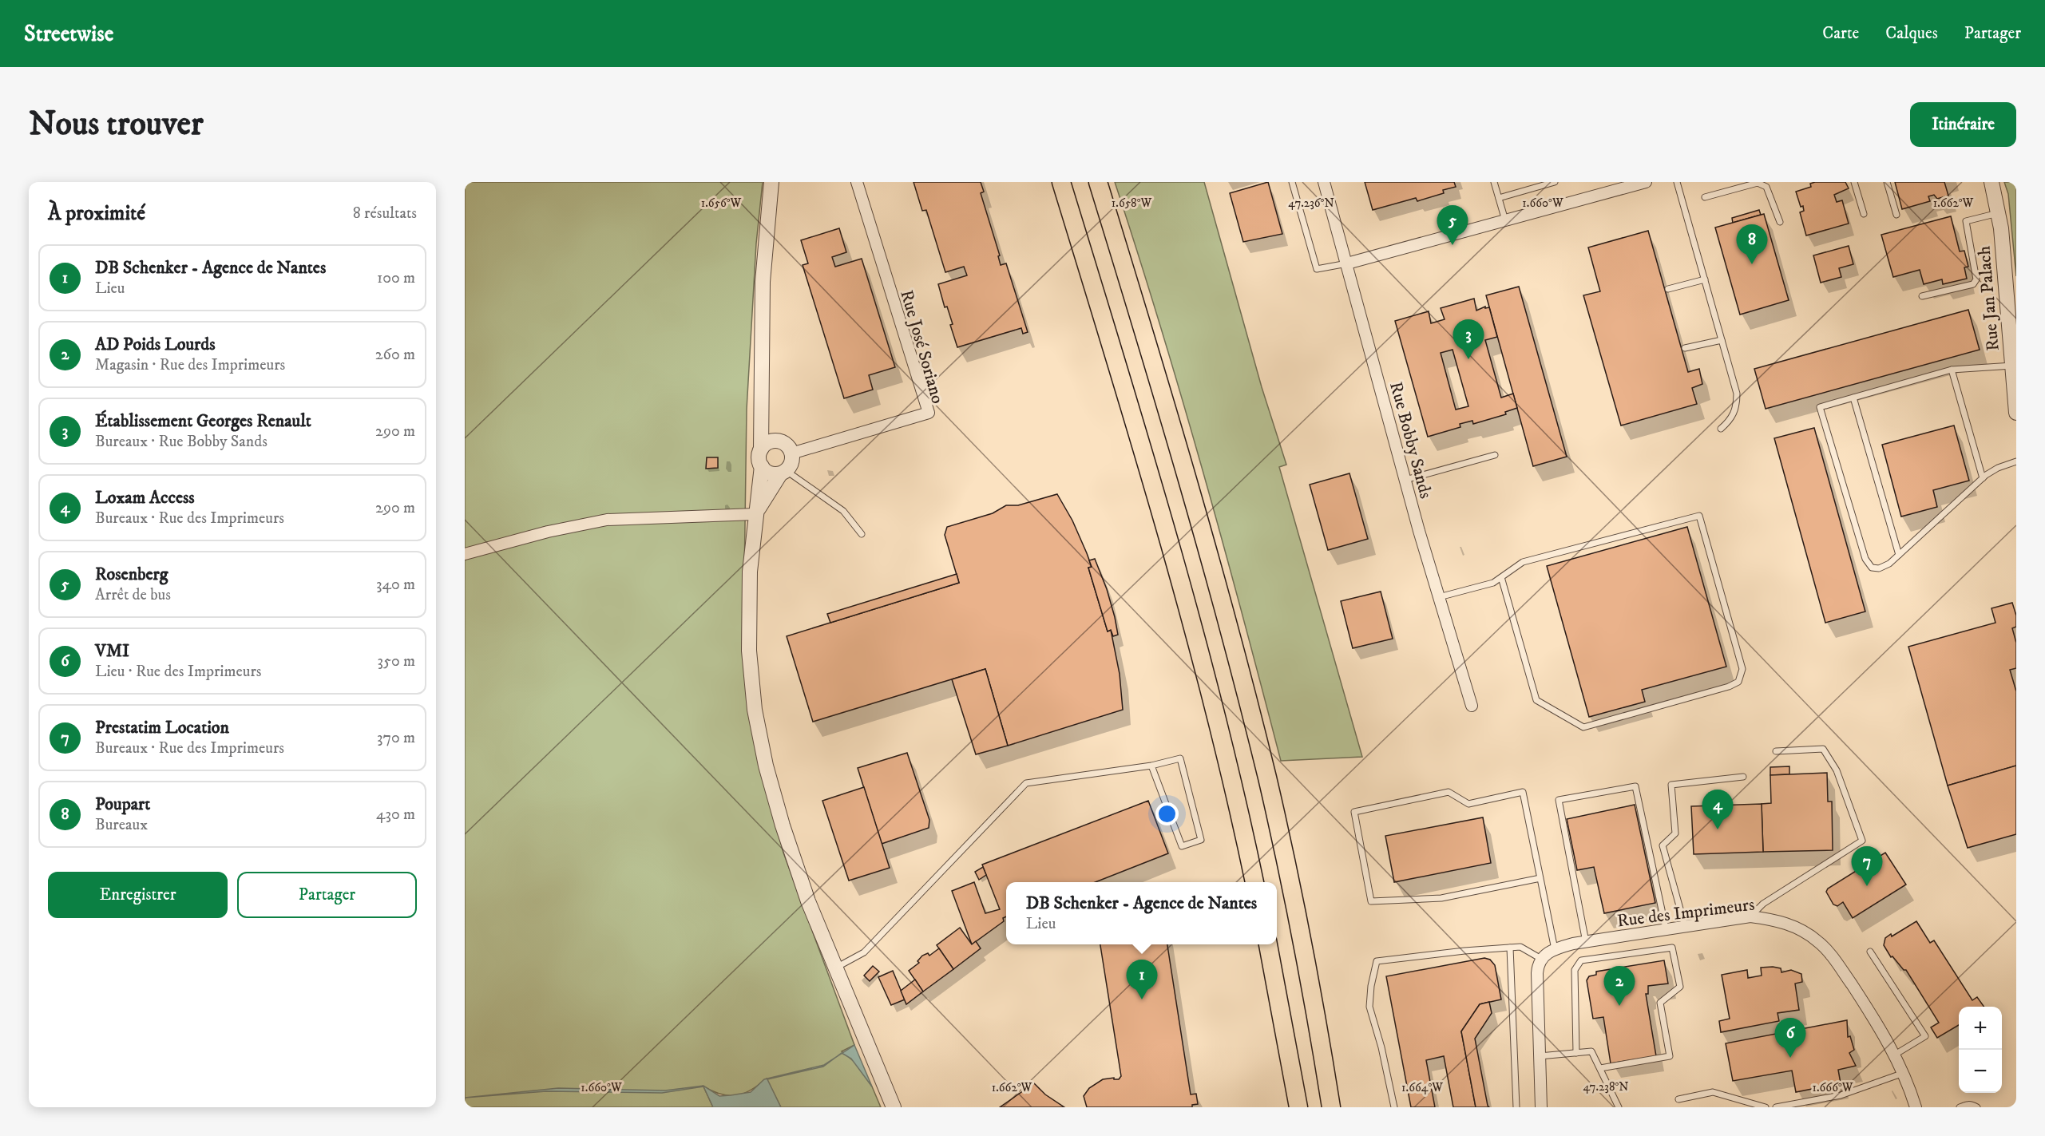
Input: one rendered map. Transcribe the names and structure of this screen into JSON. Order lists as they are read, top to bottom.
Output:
{
  "streets": {
    "street": [
      "Rue Jan Palach",
      "Rue José Soriano",
      "Rue Bobby Sands",
      "Rue des Imprimeurs"
    ]
  },
  "page": {
    "header": "Streetwise",
    "nav": ["Carte", "Calques", "Partager"],
    "buttons": [
      "Itinéraire",
      ["Enregistrer", "Partager"]
    ],
    "title": "Nous trouver",
    "heading": ["À proximité", "8 résultats"],
    "pins": [
      "5",
      "8",
      "3",
      "4",
      "7",
      "1",
      "2",
      "6"
    ],
    "list": [
      {
        "mark": "1",
        "name": "DB Schenker - Agence de Nantes",
        "note": "Lieu",
        "value": "100 m"
      },
      {
        "mark": "2",
        "name": "AD Poids Lourds",
        "note": "Magasin · Rue des Imprimeurs",
        "value": "260 m"
      },
      {
        "mark": "3",
        "name": "Établissement Georges Renault",
        "note": "Bureaux · Rue Bobby Sands",
        "value": "290 m"
      },
      {
        "mark": "4",
        "name": "Loxam Access",
        "note": "Bureaux · Rue des Imprimeurs",
        "value": "290 m"
      },
      {
        "mark": "5",
        "name": "Rosenberg",
        "note": "Arrêt de bus",
        "value": "340 m"
      },
      {
        "mark": "6",
        "name": "VMI",
        "note": "Lieu · Rue des Imprimeurs",
        "value": "350 m"
      },
      {
        "mark": "7",
        "name": "Prestatim Location",
        "note": "Bureaux · Rue des Imprimeurs",
        "value": "370 m"
      },
      {
        "mark": "8",
        "name": "Poupart",
        "note": "Bureaux",
        "value": "430 m"
      }
    ],
    "popup": ["DB Schenker - Agence de Nantes", "Lieu"],
    "map_buttons": ["+", "−"]
  },
  "coordinates": [
    "1.656°W",
    "1.658°W",
    "1.660°W",
    "1.662°W",
    "47.236°N",
    "47.238°N",
    "1.664°W",
    "1.666°W"
  ]
}
